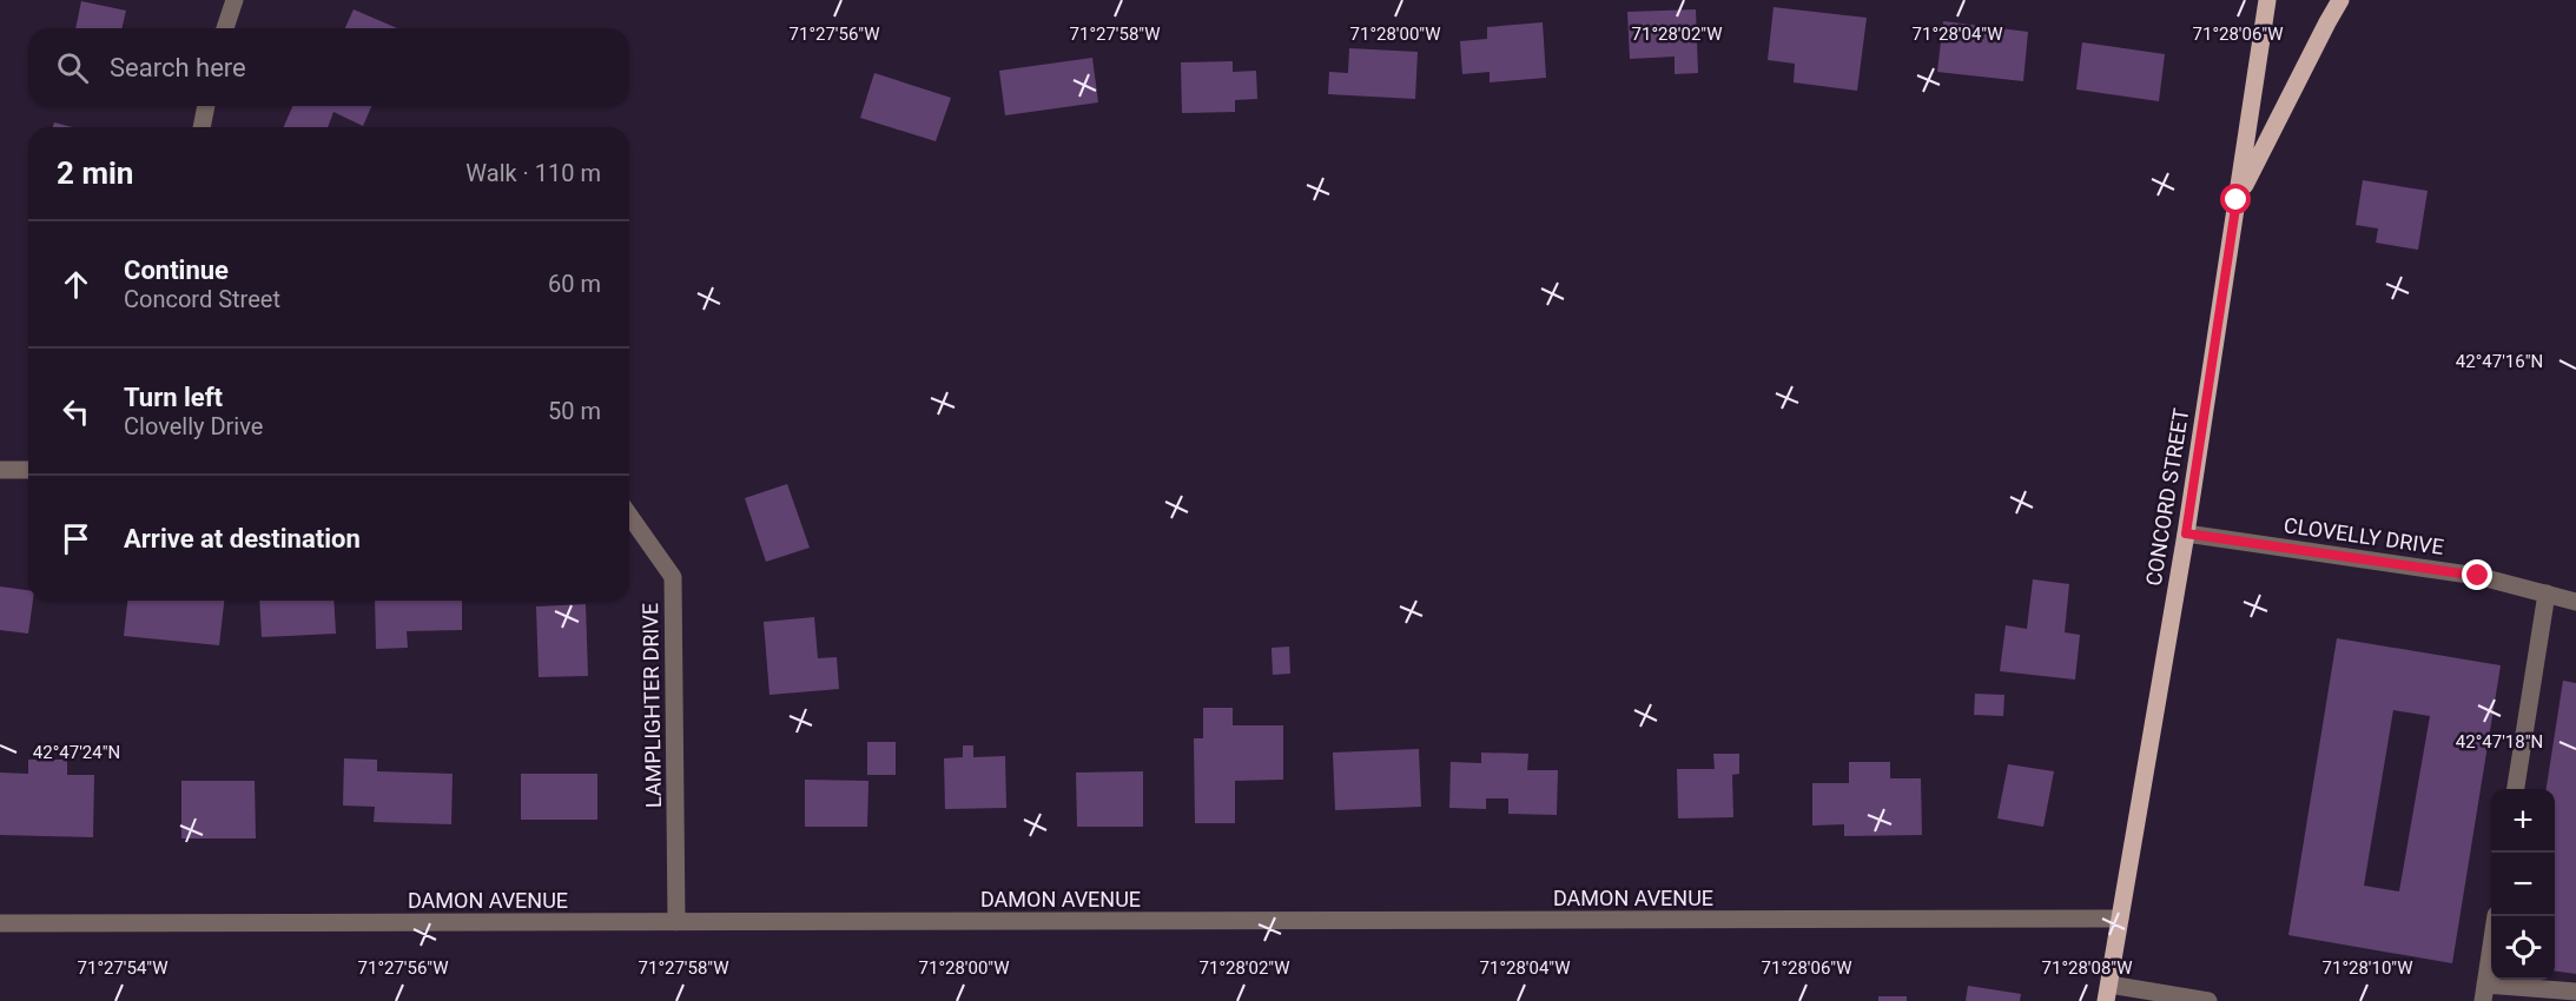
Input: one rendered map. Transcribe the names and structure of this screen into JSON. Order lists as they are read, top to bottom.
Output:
{
  "streets": {
    "main road": ["CONCORD STREET"],
    "street": ["CLOVELLY DRIVE", "LAMPLIGHTER DRIVE", "DAMON AVENUE"]
  },
  "crossings": [
    ["CONCORD STREET", "CLOVELLY DRIVE"],
    ["CONCORD STREET", "DAMON AVENUE"],
    ["LAMPLIGHTER DRIVE", "DAMON AVENUE"]
  ],
  "page": {
    "search": "Search here",
    "heading": ["2 min", "Walk · 110 m"],
    "list": [
      ["Continue", "Concord Street", "60 m"],
      ["Turn left", "Clovelly Drive", "50 m"],
      "Arrive at destination"
    ],
    "map_buttons": ["+", "−"]
  },
  "coordinates": [
    "71°27'56\"W",
    "71°27'58\"W",
    "71°28'00\"W",
    "71°28'02\"W",
    "71°28'04\"W",
    "71°28'06\"W",
    "42°47'16\"N",
    "42°47'18\"N",
    "42°47'24\"N",
    "71°27'54\"W",
    "71°28'08\"W",
    "71°28'10\"W"
  ]
}
